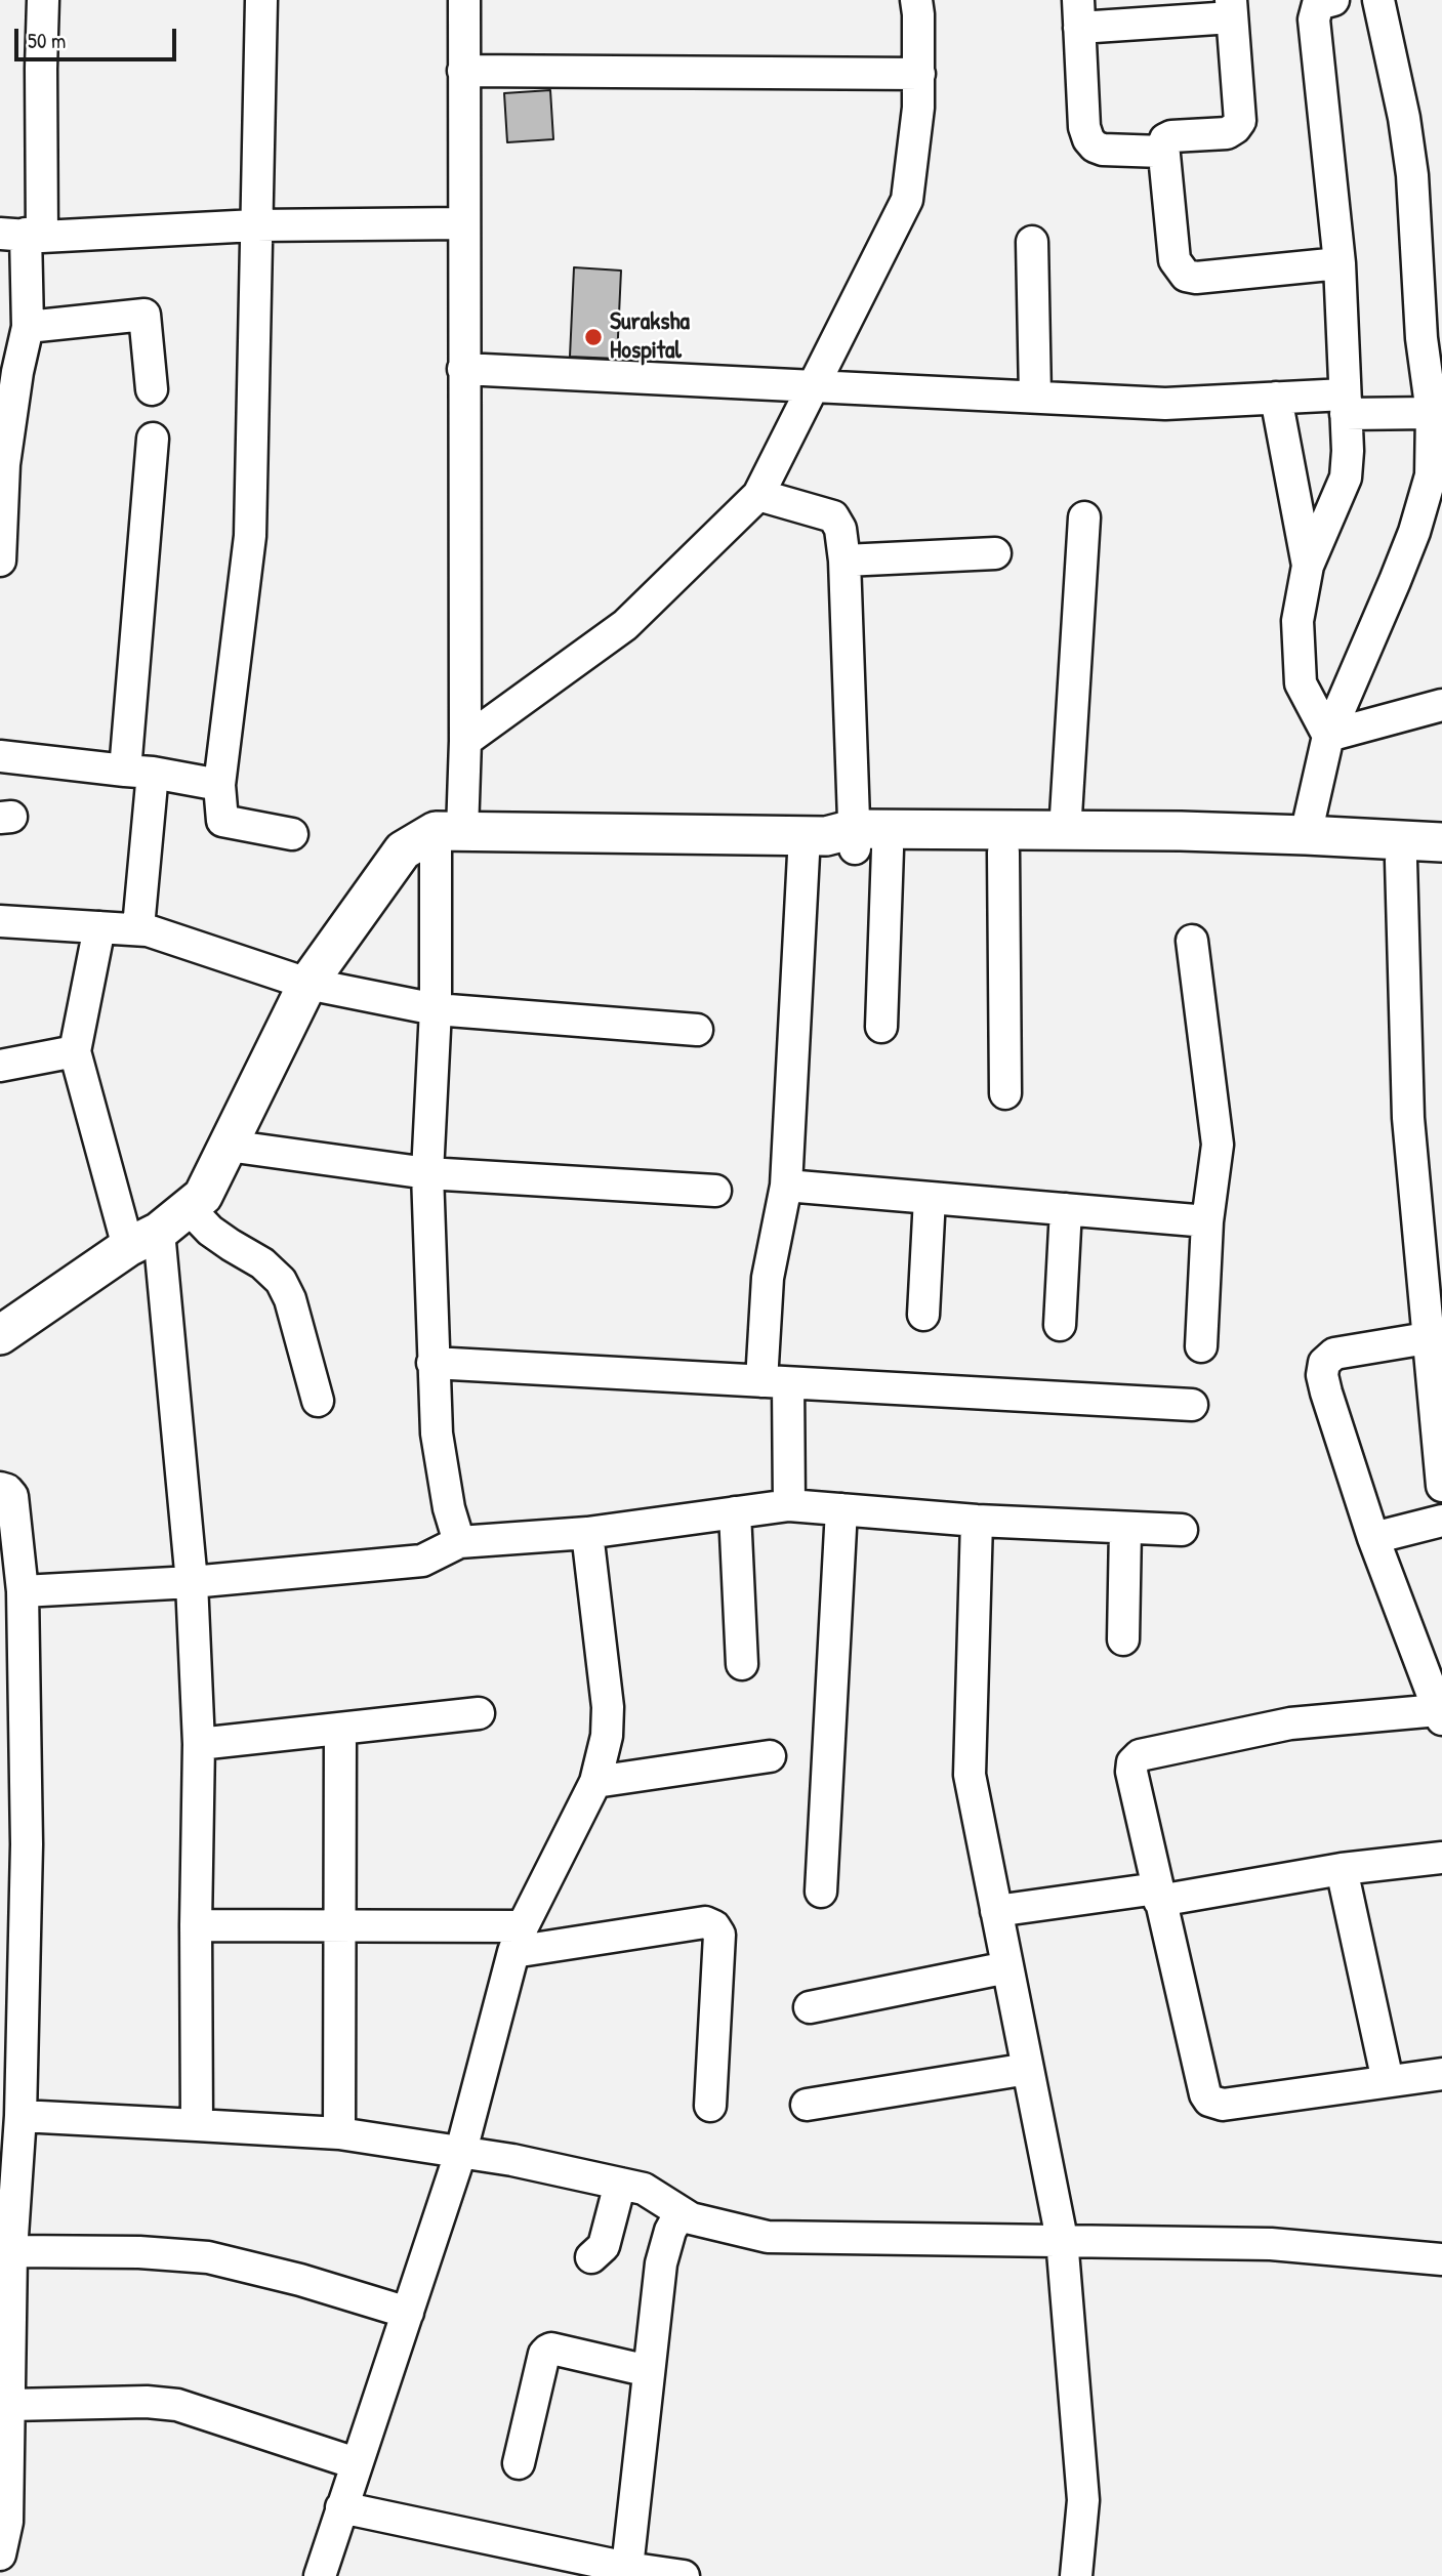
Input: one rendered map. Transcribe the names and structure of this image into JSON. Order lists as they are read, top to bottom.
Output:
{
  "places": ["Suraksha Hospital"],
  "scale_bar": "50 m"
}
